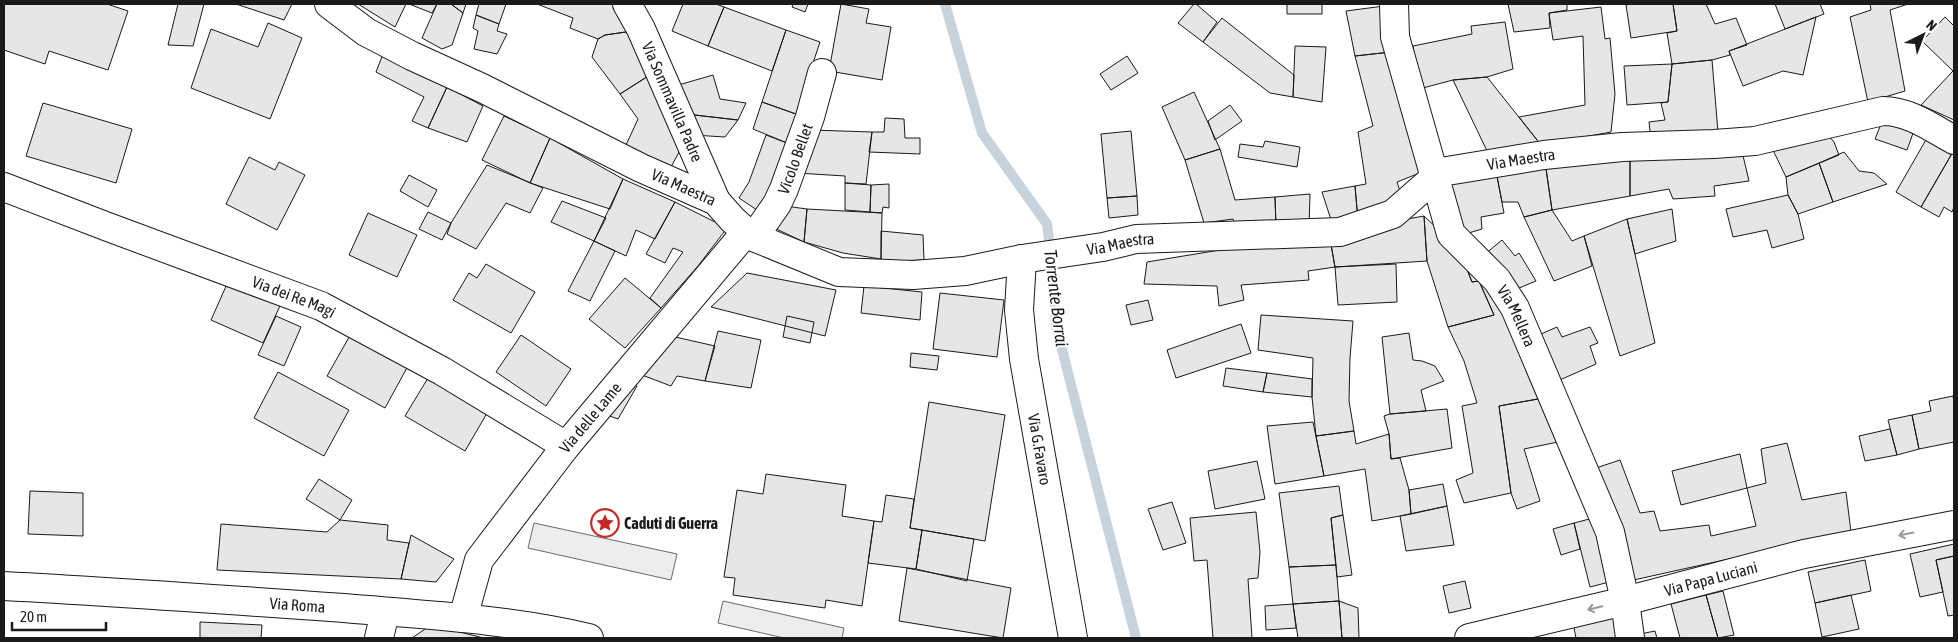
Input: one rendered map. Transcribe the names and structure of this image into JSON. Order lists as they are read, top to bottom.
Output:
{
  "streets": {
    "street": [
      "Via Sommavilla Padre",
      "Vicolo Bellet",
      "Via Maestra",
      "Via dei Re Magi",
      "Via Mellera",
      "Via delle Lame",
      "Via G.Favaro",
      "Via Papa Luciani",
      "Via Roma"
    ]
  },
  "crossings": [
    ["Via Sommavilla Padre", "Via Maestra"],
    ["Vicolo Bellet", "Via Maestra"],
    ["Vicolo Bellet", "Via delle Lame"],
    ["Via Maestra", "Via Mellera"],
    ["Via Maestra", "Via delle Lame"],
    ["Via Maestra", "Via G.Favaro"],
    ["Via dei Re Magi", "Via delle Lame"],
    ["Via Mellera", "Via Papa Luciani"],
    ["Via delle Lame", "Via Roma"]
  ],
  "one_way": ["Via Papa Luciani"],
  "water": ["Torrente Borrai"],
  "places": {
    "place": ["Caduti di Guerra"]
  },
  "scale_bar": "20 m",
  "north": "top right"
}
